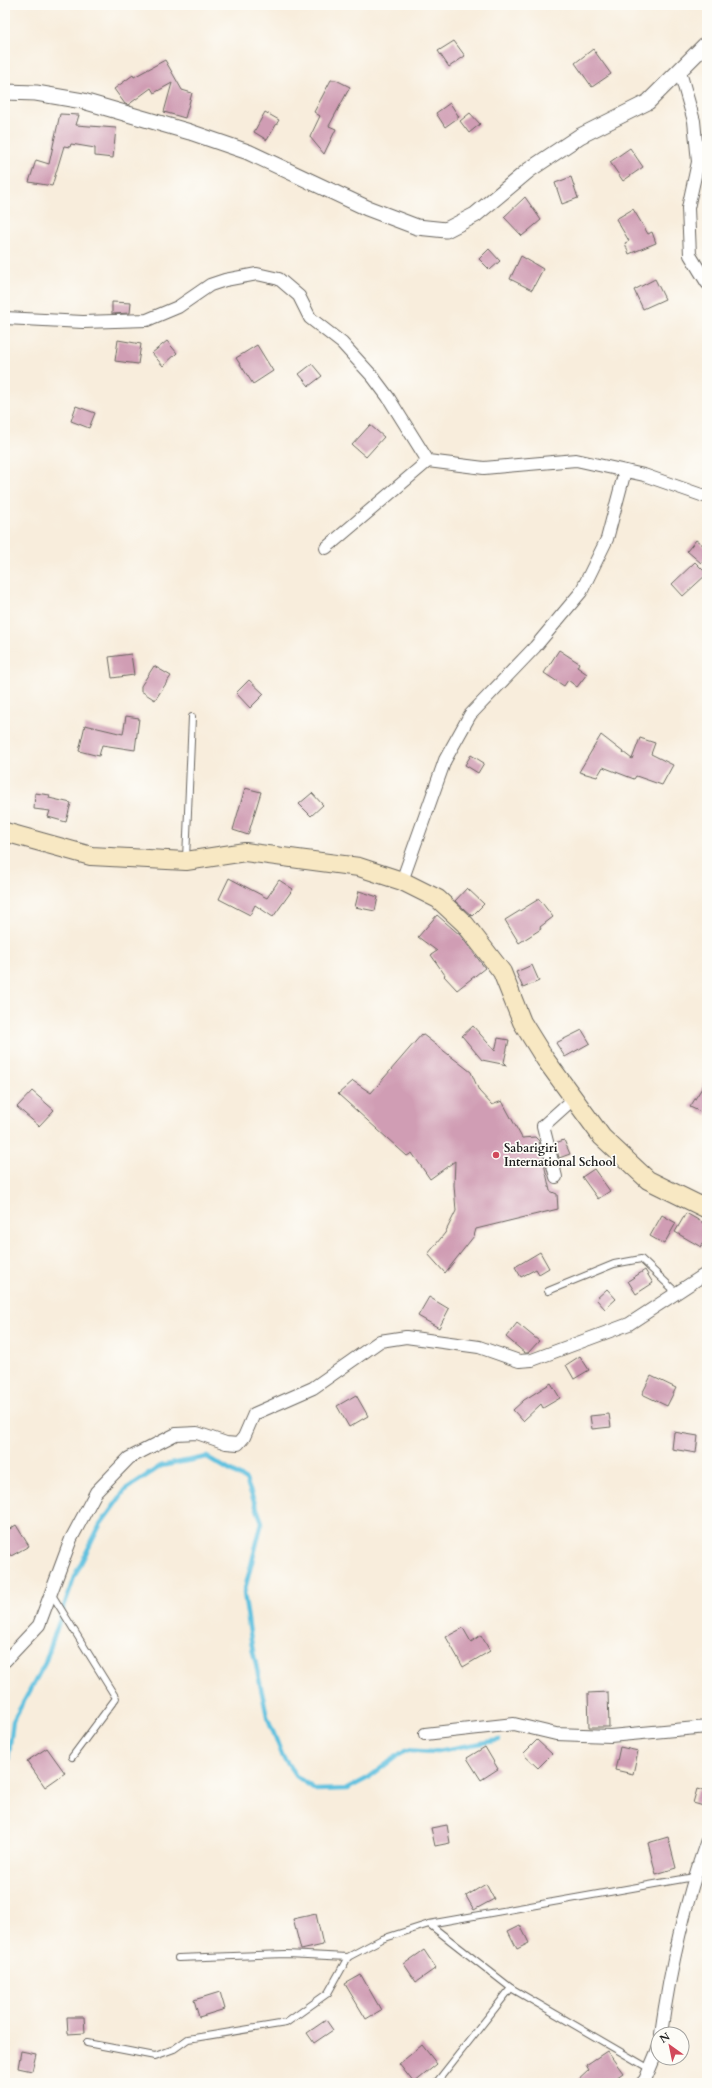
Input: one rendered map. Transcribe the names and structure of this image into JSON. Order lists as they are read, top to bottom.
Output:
{
  "places": ["Sabarigiri International School"],
  "north": "top left"
}
